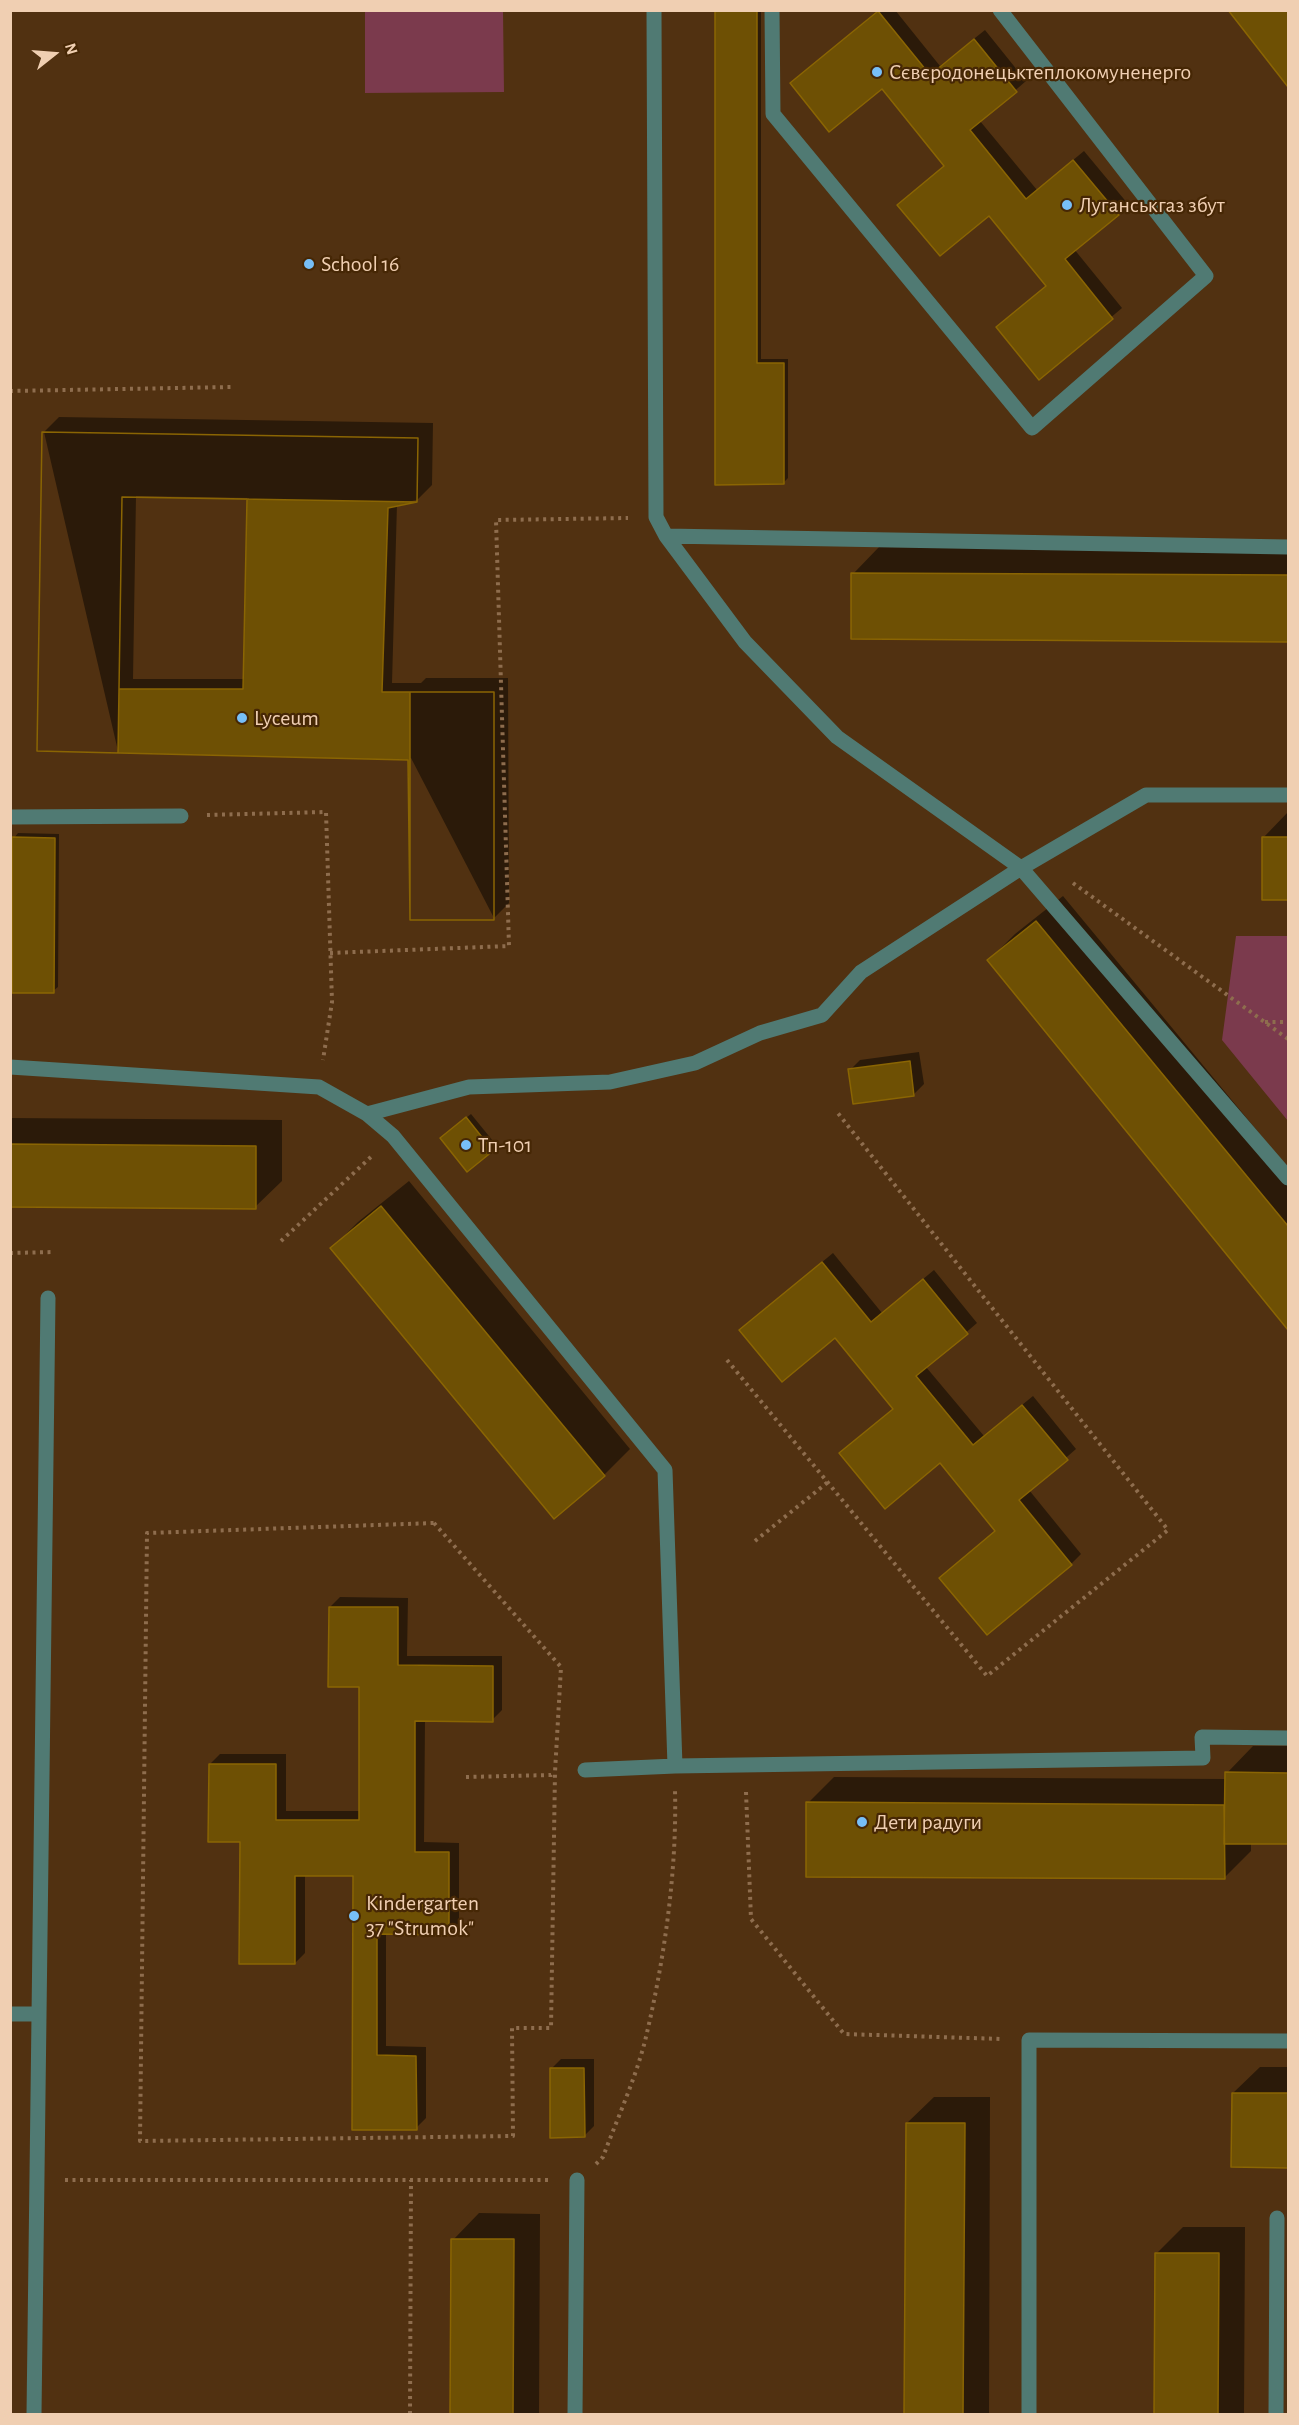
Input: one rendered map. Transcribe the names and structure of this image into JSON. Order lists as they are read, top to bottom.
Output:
{
  "places": [
    "Сєвєродонецьктеплокомуненерго",
    "Луганськгаз збут",
    "School 16",
    "Lyceum",
    "Тп-101",
    "Дети радуги",
    "Kindergarten 37 \"Strumok\""
  ],
  "north": "right"
}
